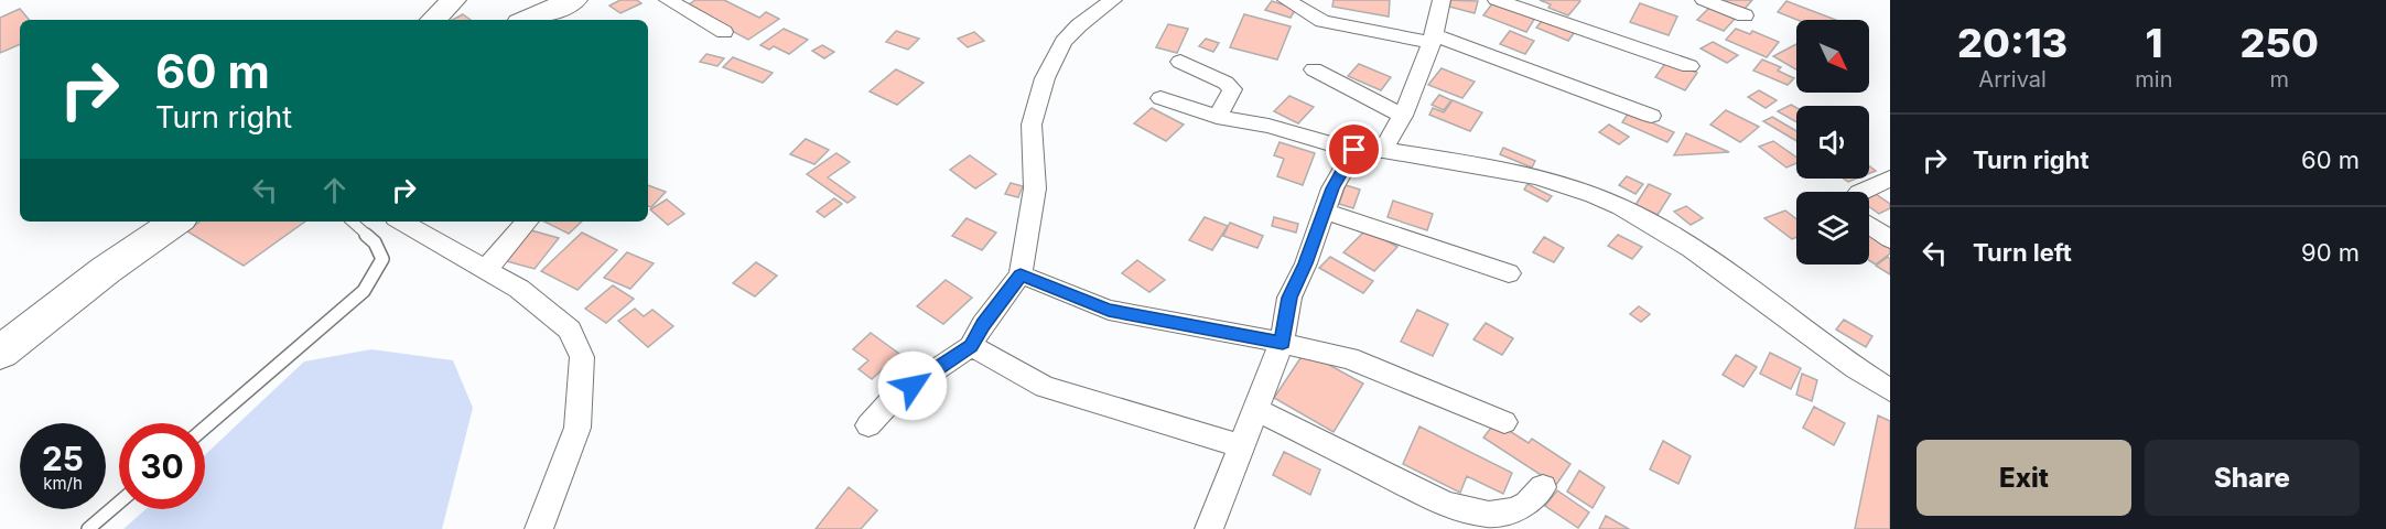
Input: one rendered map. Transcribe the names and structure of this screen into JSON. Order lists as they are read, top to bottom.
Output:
{
  "north": "bottom right",
  "page": {
    "eta": [
      "20:13",
      "Arrival",
      "1",
      "min",
      "250",
      "m"
    ],
    "turn": ["60 m", "Turn right"],
    "list": [
      {
        "name": "Turn right",
        "value": "60 m"
      },
      {
        "name": "Turn left",
        "value": "90 m"
      }
    ],
    "speed": "25 km/h",
    "limit": "30",
    "buttons": ["Exit", "Share"]
  }
}
